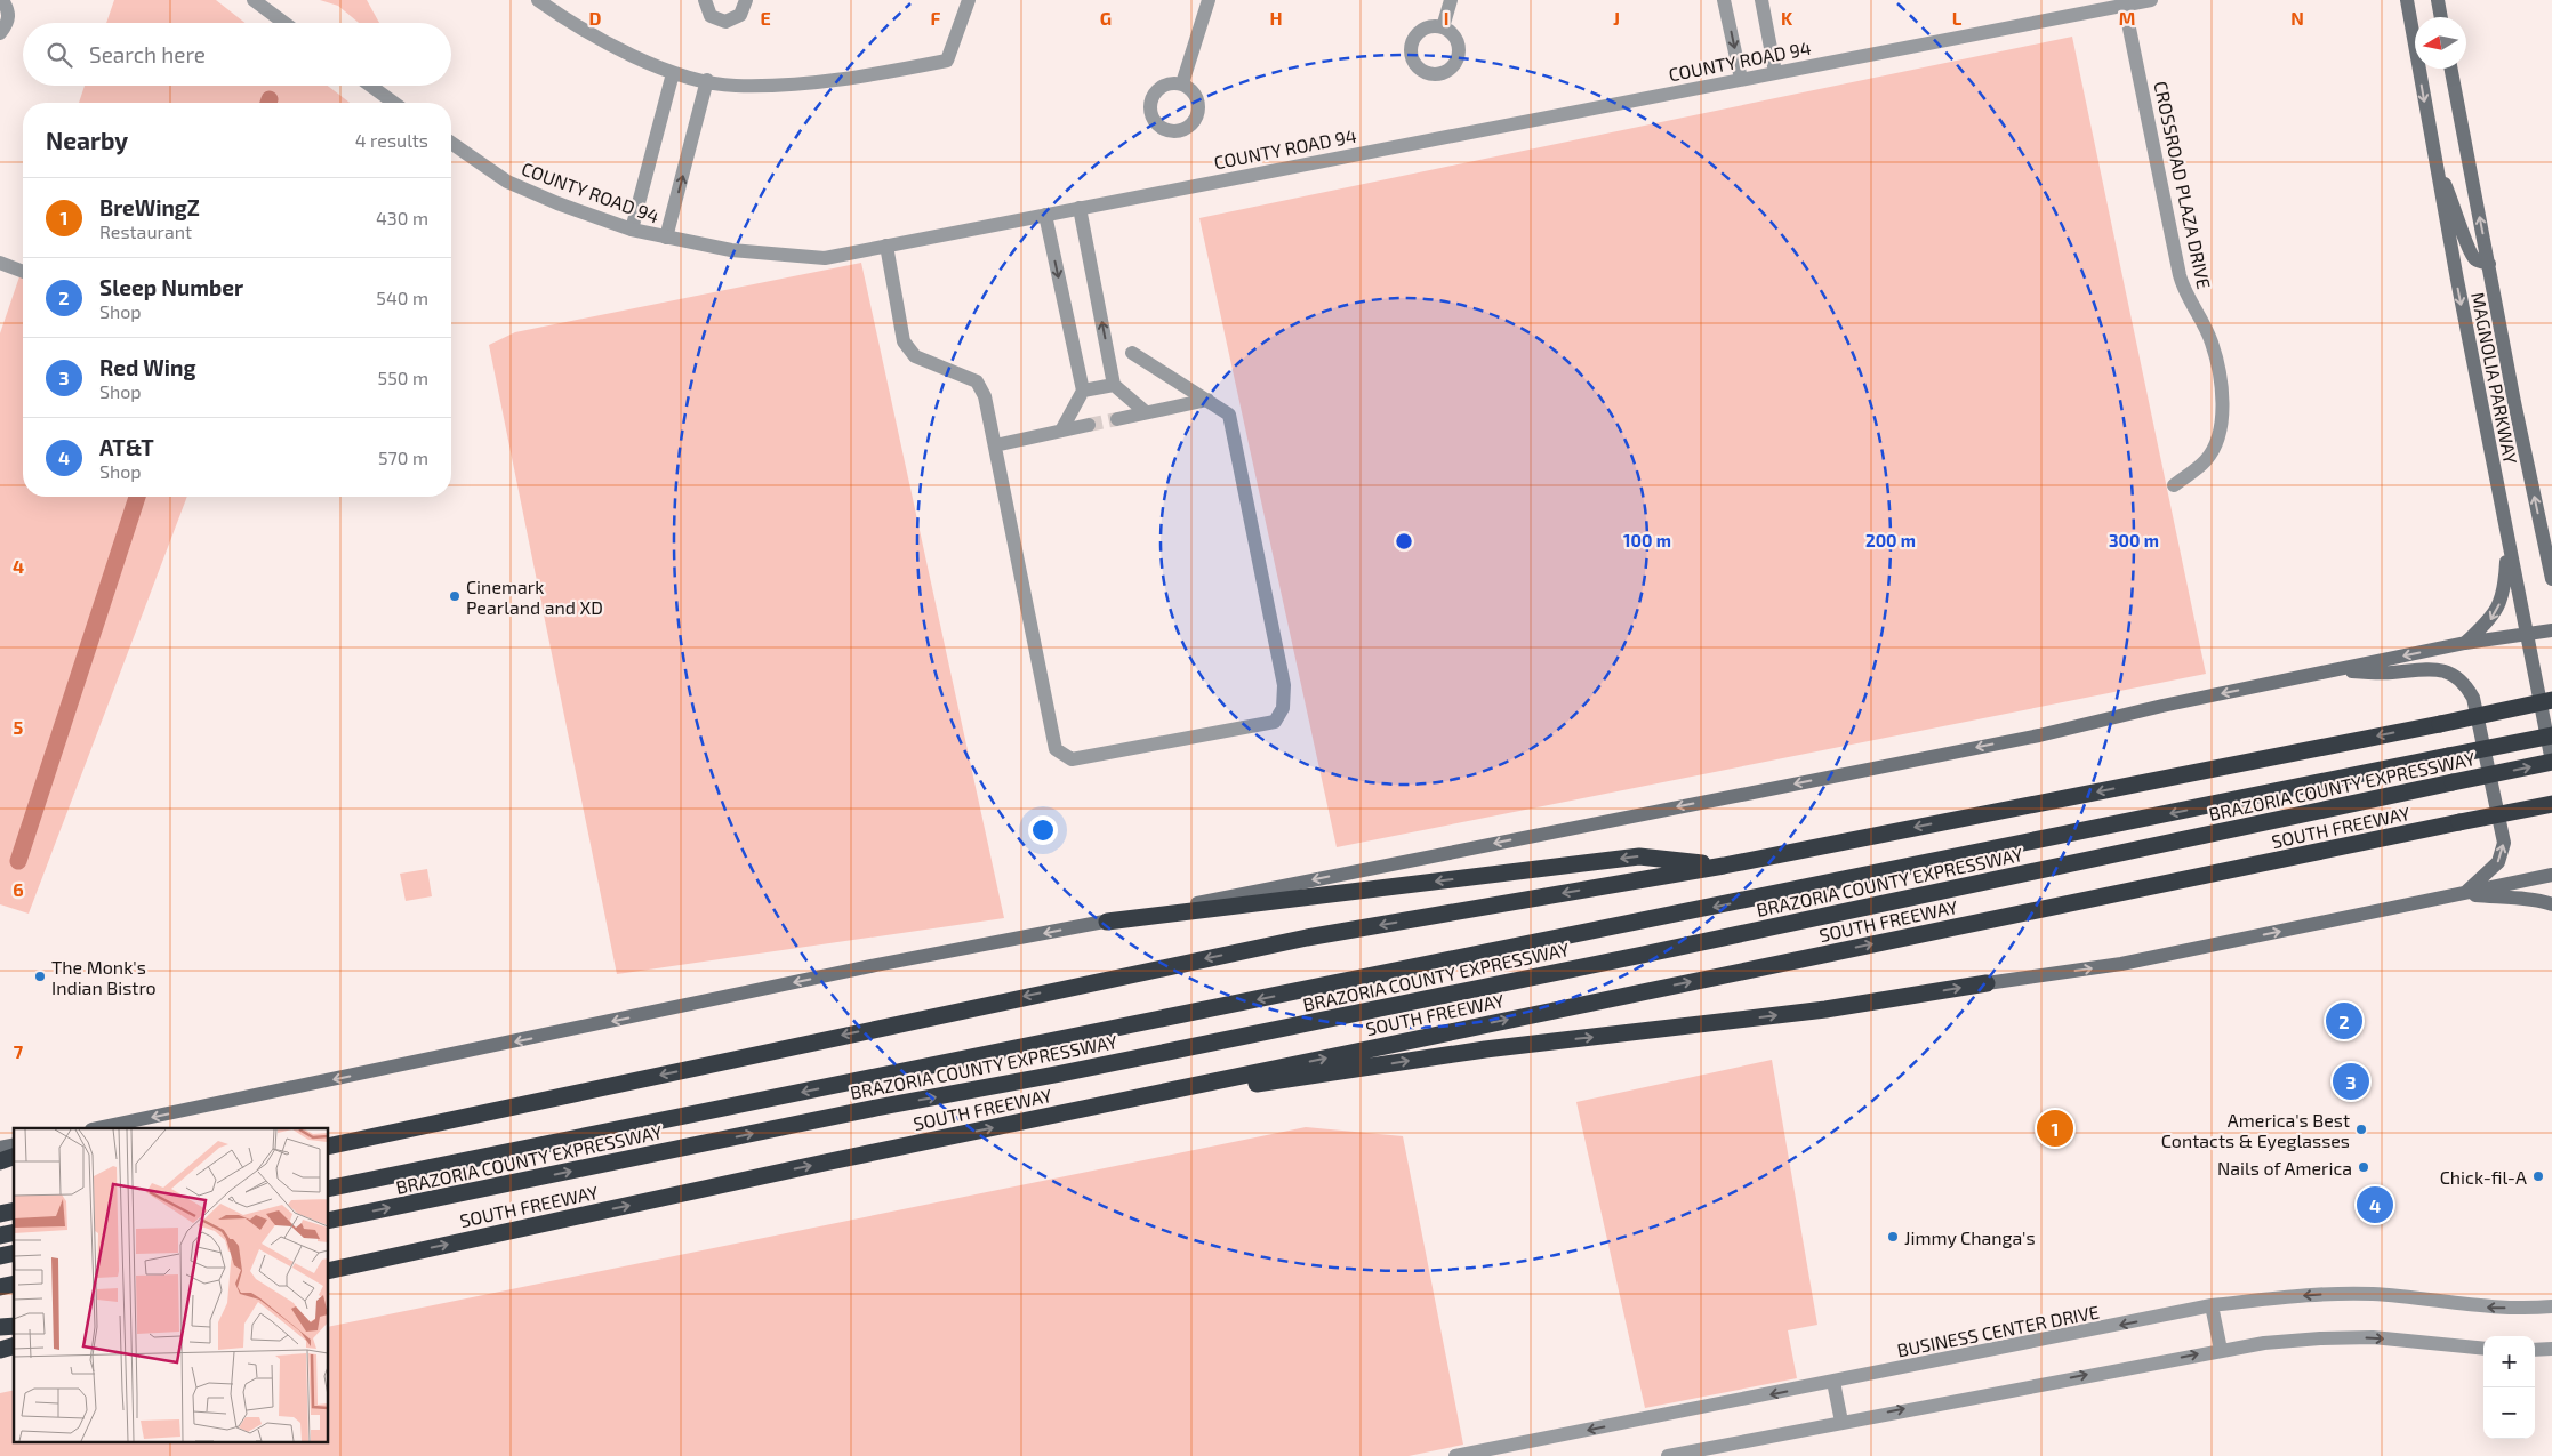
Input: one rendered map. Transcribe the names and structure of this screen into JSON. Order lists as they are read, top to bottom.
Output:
{
  "streets": {
    "highway": ["BRAZORIA COUNTY EXPRESSWAY", "SOUTH FREEWAY"],
    "main road": ["MAGNOLIA PARKWAY"],
    "street": ["COUNTY ROAD 94", "CROSSROAD PLAZA DRIVE", "BUSINESS CENTER DRIVE"]
  },
  "crossings": [
    ["COUNTY ROAD 94", "CROSSROAD PLAZA DRIVE"],
    ["MAGNOLIA PARKWAY", "BRAZORIA COUNTY EXPRESSWAY"]
  ],
  "places": [
    "Cinemark Pearland and XD",
    "The Monk's Indian Bistro",
    "America's Best Contacts & Eyeglasses",
    "Nails of America",
    "Chick-fil-A",
    "Jimmy Changa's"
  ],
  "north": "left",
  "page": {
    "search": "Search here",
    "heading": ["Nearby", "4 results"],
    "list": [
      {
        "mark": "1",
        "name": "BreWingZ",
        "note": "Restaurant",
        "value": "430 m"
      },
      {
        "mark": "2",
        "name": "Sleep Number",
        "note": "Shop",
        "value": "540 m"
      },
      {
        "mark": "3",
        "name": "Red Wing",
        "note": "Shop",
        "value": "550 m"
      },
      {
        "mark": "4",
        "name": "AT&T",
        "note": "Shop",
        "value": "570 m"
      }
    ],
    "pins": [
      "2",
      "3",
      "1",
      "4"
    ],
    "map_buttons": ["+", "−"]
  },
  "grid": {
    "columns": [
      "D",
      "E",
      "F",
      "G",
      "H",
      "I",
      "J",
      "K",
      "L",
      "M",
      "N"
    ],
    "rows": [
      "4",
      "5",
      "6",
      "7"
    ]
  },
  "rings": ["100 m", "200 m", "300 m"]
}
